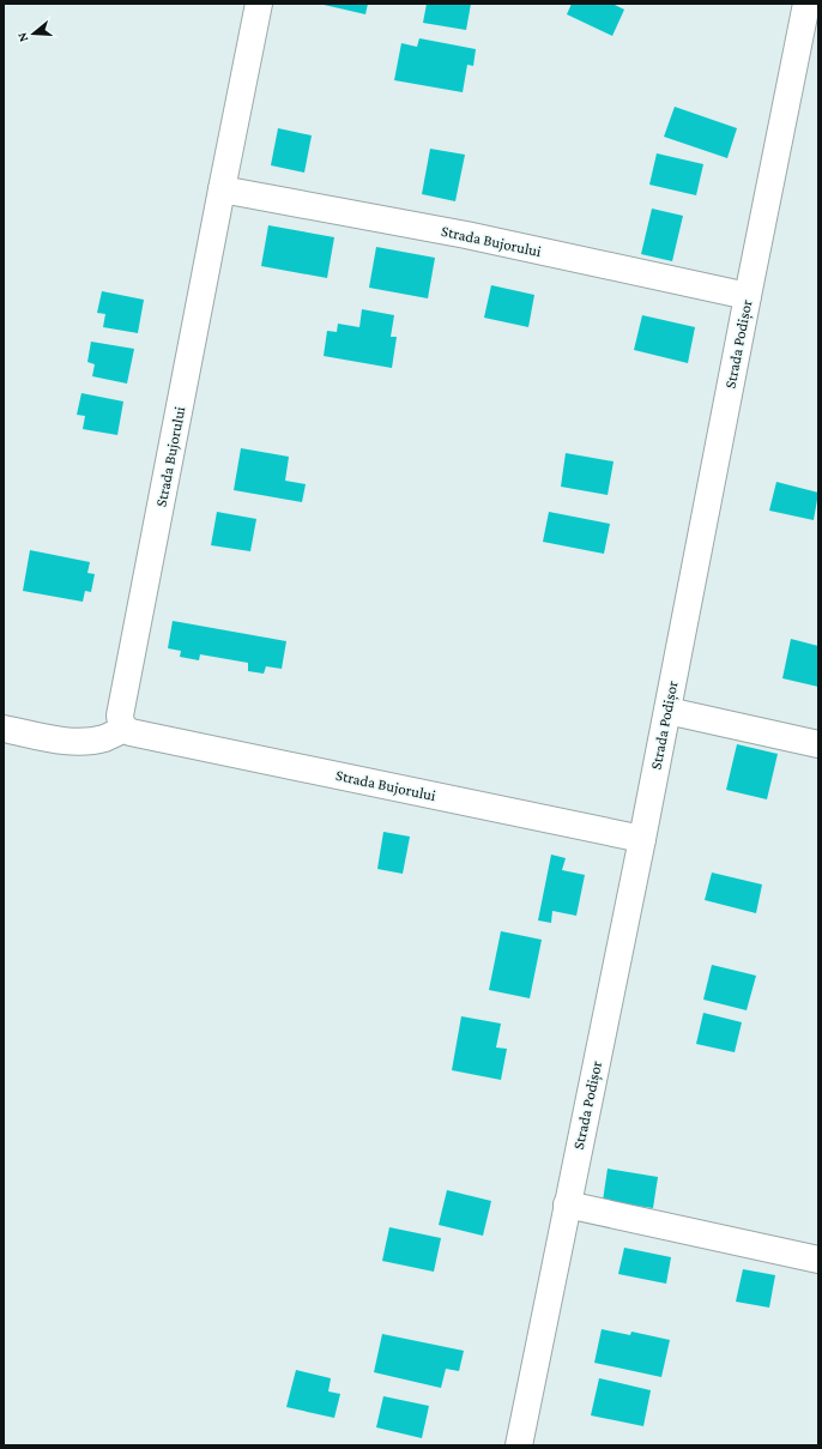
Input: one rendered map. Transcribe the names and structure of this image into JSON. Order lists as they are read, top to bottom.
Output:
{
  "streets": {
    "street": ["Strada Bujorului", "Strada Podișor"]
  },
  "crossings": [
    ["Strada Bujorului", "Strada Podișor"]
  ],
  "north": "left"
}
